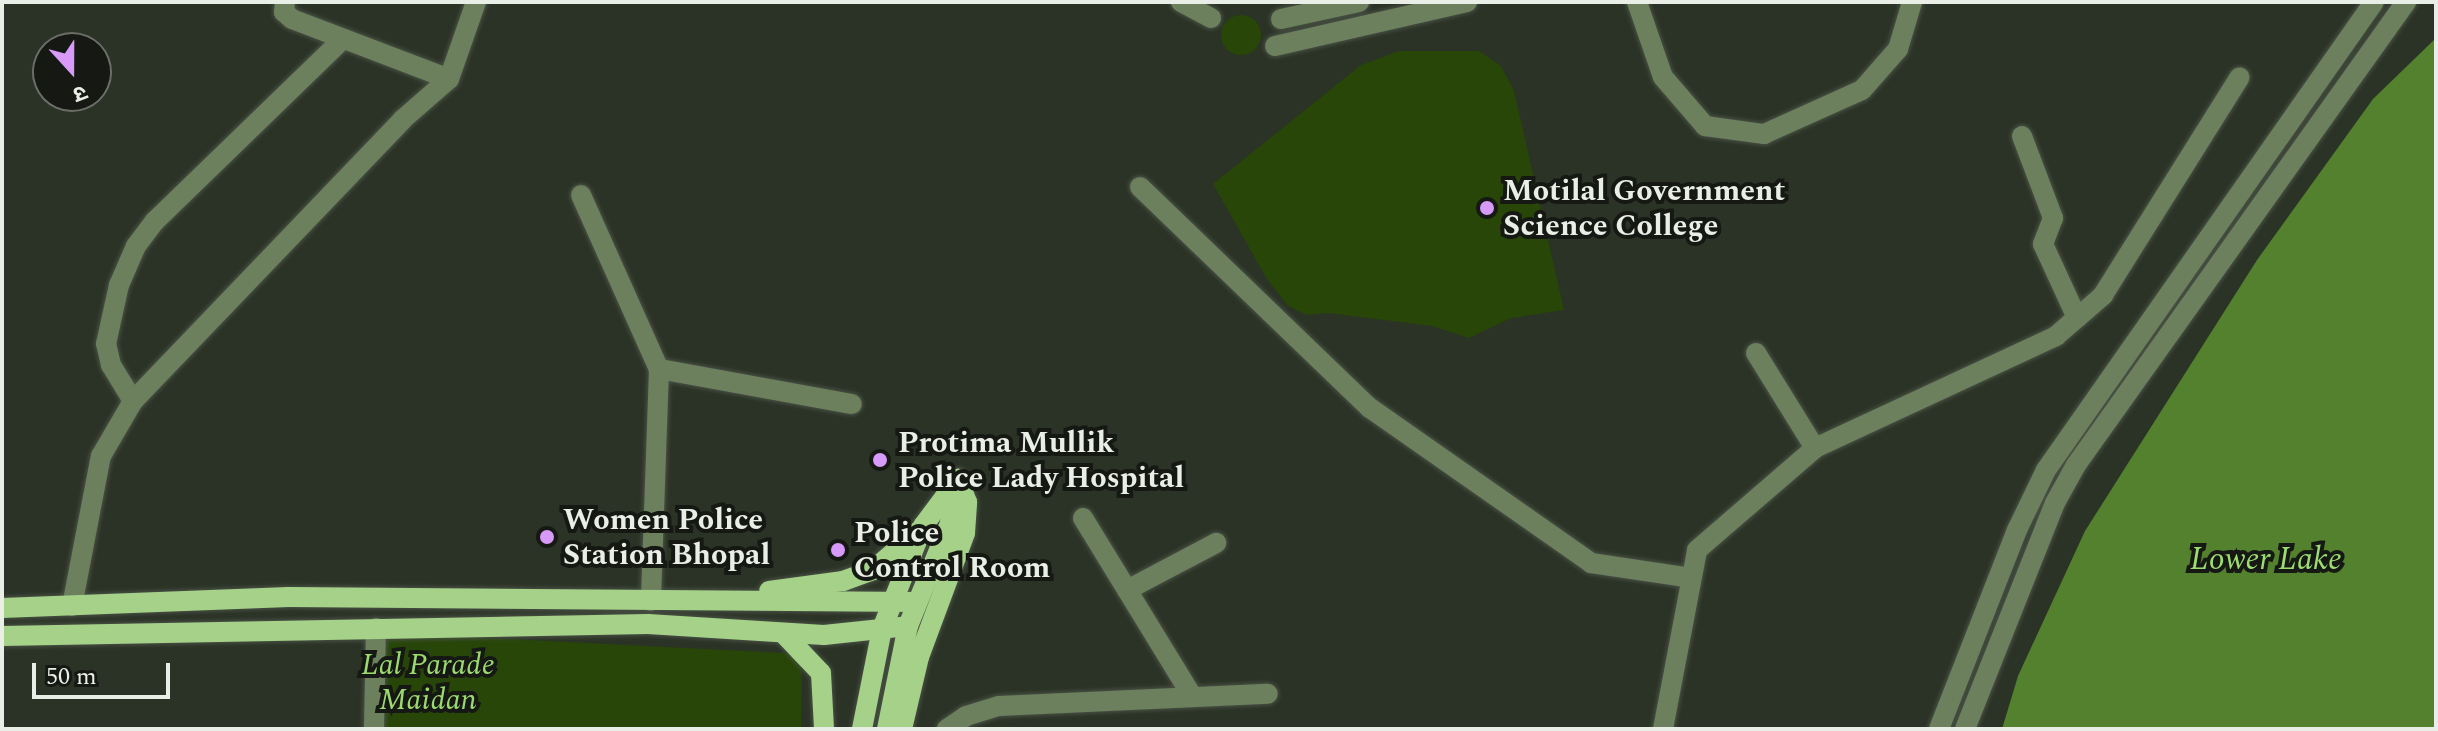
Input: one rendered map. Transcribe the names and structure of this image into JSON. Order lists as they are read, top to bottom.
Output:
{
  "water": ["Lower Lake"],
  "parks": ["Lal Parade Maidan"],
  "places": [
    "Motilal Government Science College",
    "Protima Mullik Police Lady Hospital",
    "Women Police Station Bhopal",
    "Police Control Room"
  ],
  "scale_bar": "50 m",
  "north": "bottom"
}
